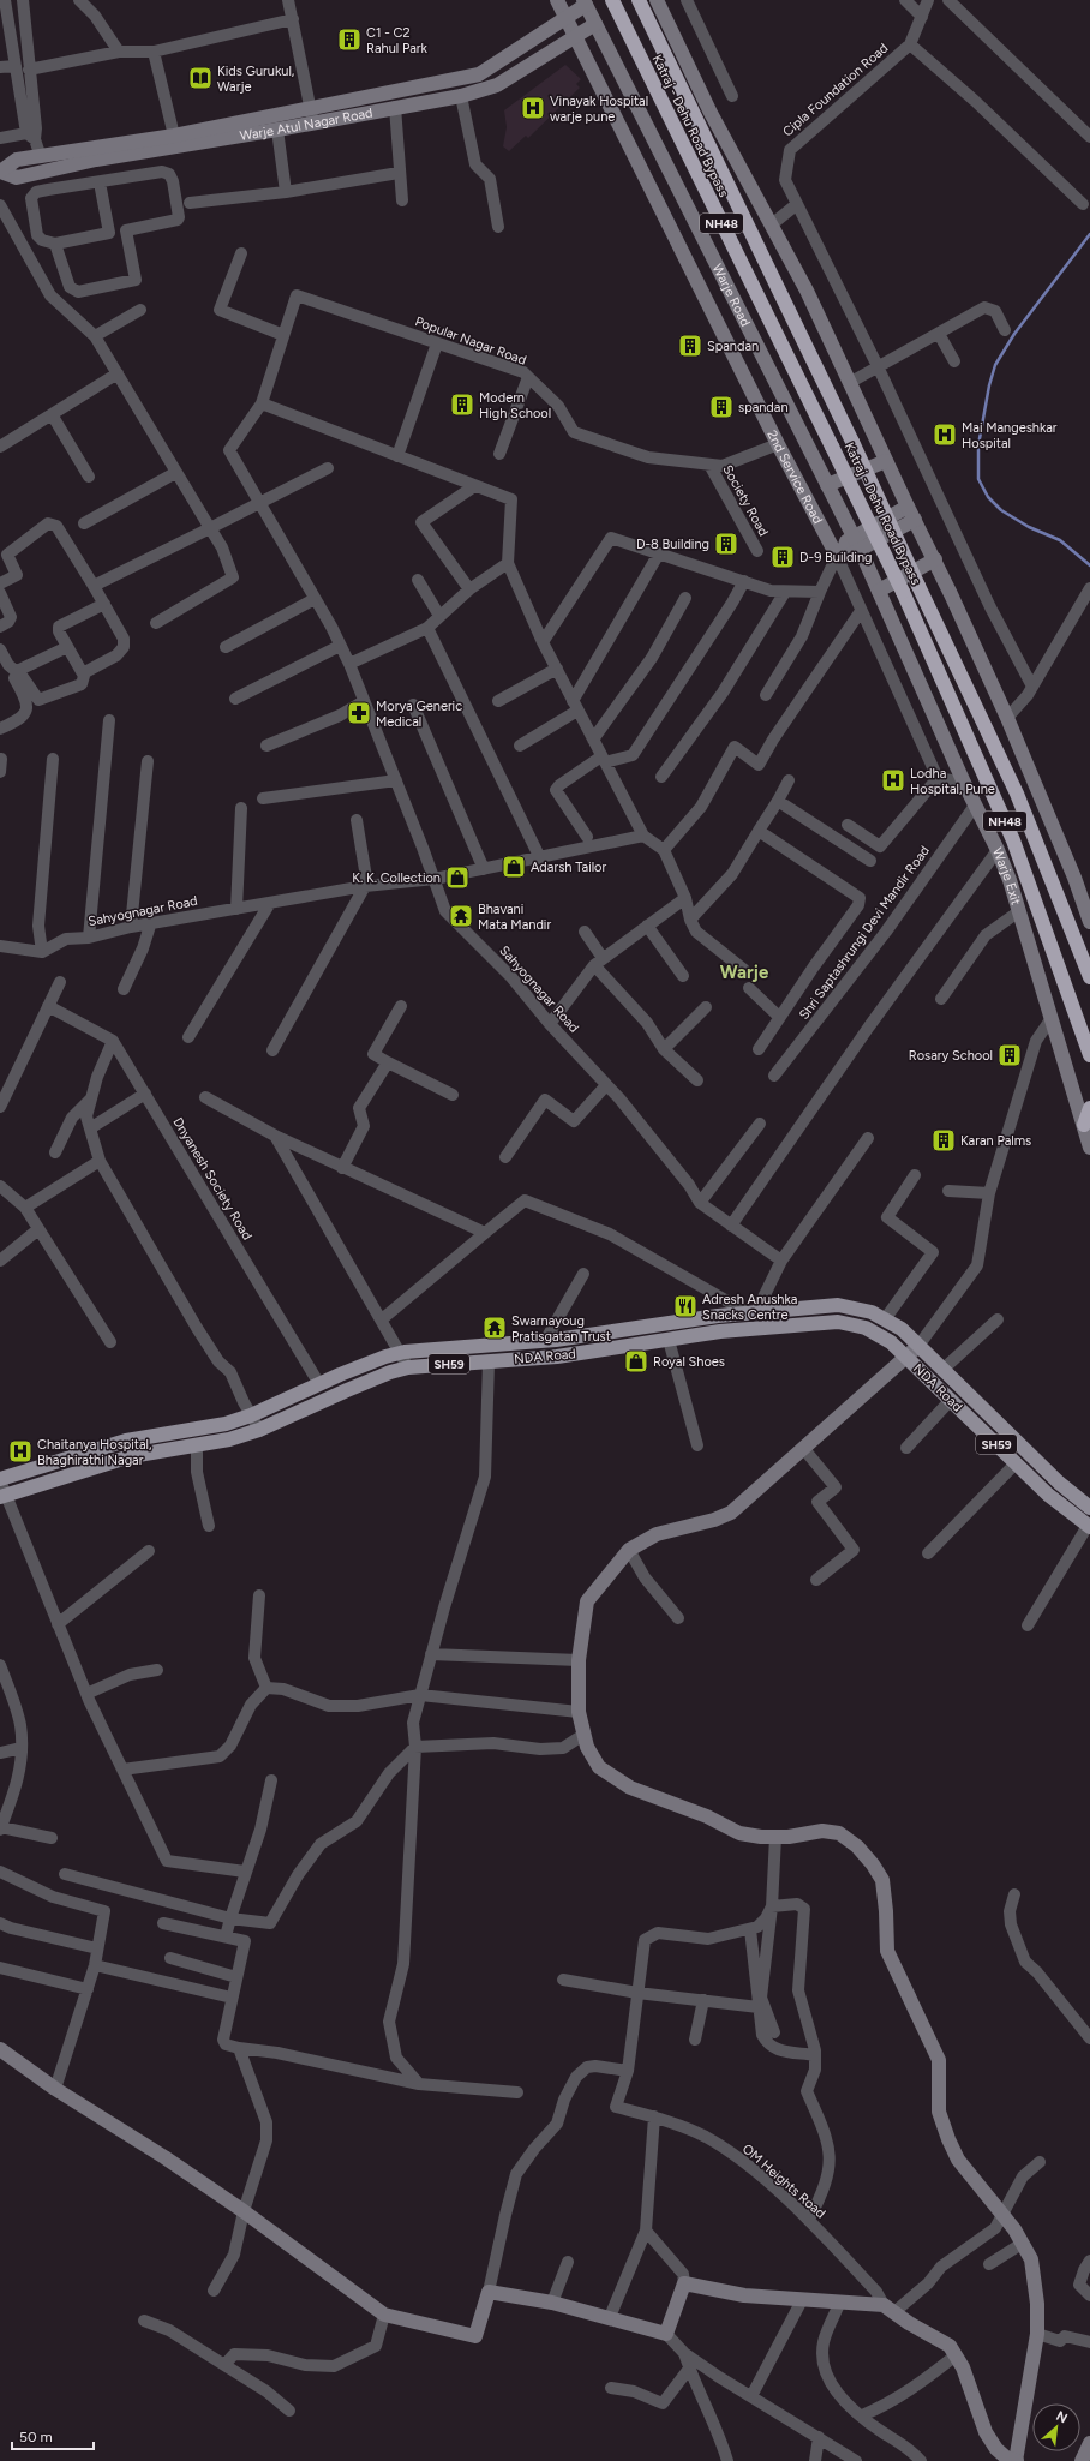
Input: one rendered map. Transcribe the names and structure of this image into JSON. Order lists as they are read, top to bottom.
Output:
{
  "streets": {
    "highway": ["Katraj - Dehu Road Bypass", "NH48"],
    "main road": ["NDA Road", "SH59"],
    "street": [
      "Cipla Foundation Road",
      "Warje Atul Nagar Road",
      "Warje Road",
      "Popular Nagar Road",
      "2nd Service Road",
      "Society Road",
      "Warje Exit",
      "Sahyognagar Road",
      "Shri Saptashrungi Devi Mandir Road",
      "Dnyanesh Society Road",
      "OM Heights Road"
    ]
  },
  "crossings": [
    ["Warje Atul Nagar Road", "Warje Road"],
    ["Warje Atul Nagar Road", "2nd Service Road"],
    ["Warje Road", "Warje Exit"],
    ["Popular Nagar Road", "2nd Service Road"],
    ["Popular Nagar Road", "Society Road"],
    ["Warje Exit", "Shri Saptashrungi Devi Mandir Road"],
    ["Dnyanesh Society Road", "NDA Road"],
    ["NDA Road", "SH59"]
  ],
  "districts": ["Warje"],
  "places": {
    "building": [
      "C1 - C2 Rahul Park",
      "Spandan",
      "Modern High School",
      "spandan",
      "D-8 Building",
      "D-9 Building",
      "Rosary School",
      "Karan Palms"
    ],
    "library": ["Kids Gurukul, Warje"],
    "hospital": [
      "Vinayak Hospital warje pune",
      "Mai Mangeshkar Hospital",
      "Lodha Hospital, Pune",
      "Chaitanya Hospital, Bhaghirathi Nagar"
    ],
    "pharmacy": ["Morya Generic Medical"],
    "shop": ["Adarsh Tailor", "K. K. Collection", "Royal Shoes"],
    "temple": ["Bhavani Mata Mandir", "Swarnayoug Pratisgatan Trust"],
    "restaurant": ["Adresh Anushka Snacks Centre"]
  },
  "scale_bar": "50 m",
  "north": "top right"
}
